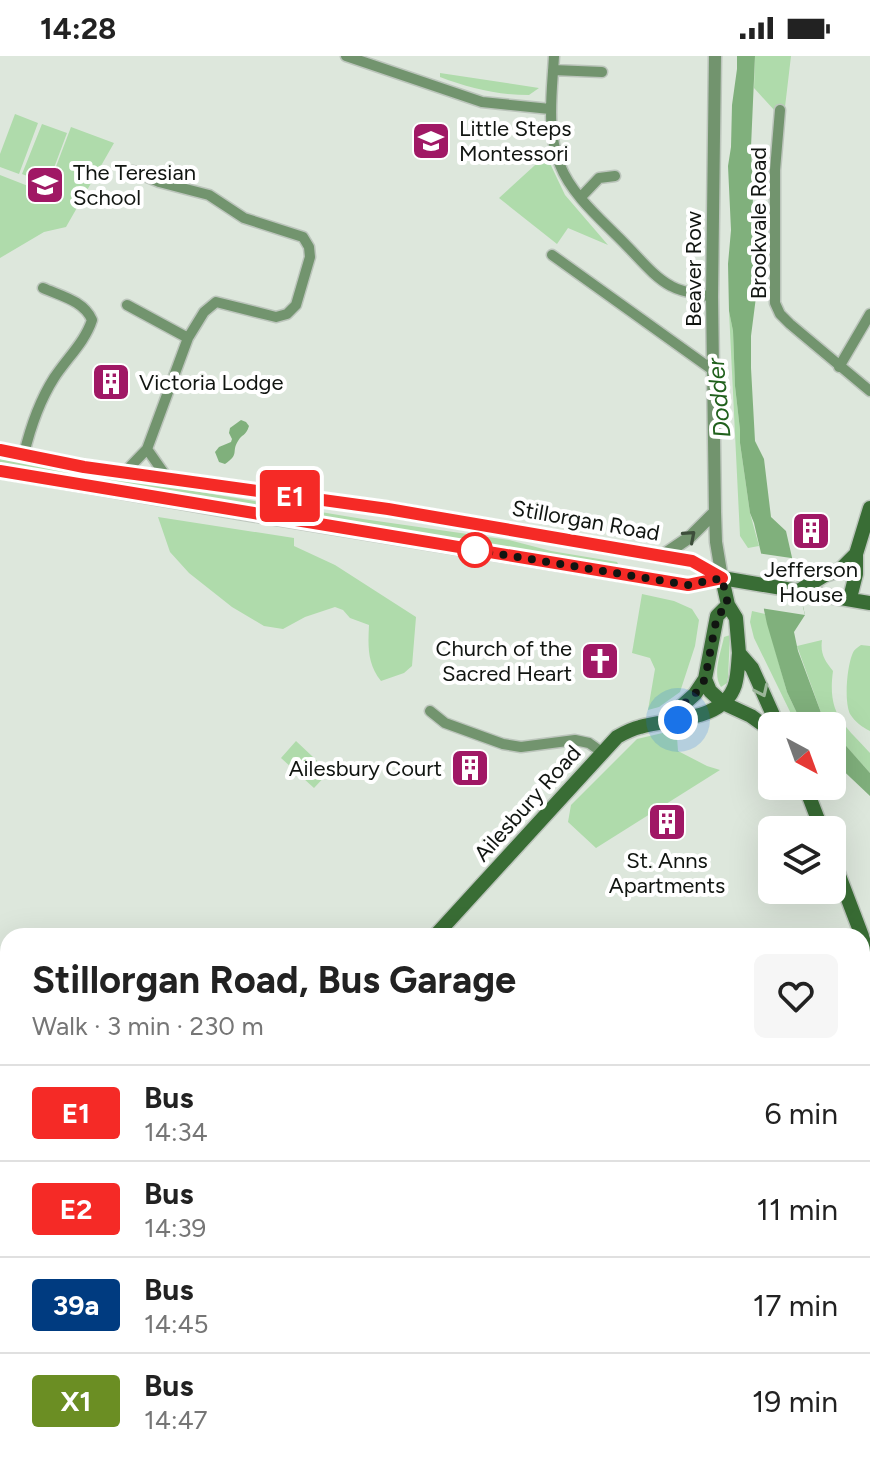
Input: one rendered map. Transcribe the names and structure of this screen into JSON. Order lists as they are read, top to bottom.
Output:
{
  "streets": {
    "main road": ["Stillorgan Road", "Ailesbury Road"],
    "street": ["Brookvale Road", "Beaver Row"]
  },
  "crossings": [
    ["Beaver Row", "Stillorgan Road"]
  ],
  "water": ["Dodder"],
  "places": {
    "school or university": ["Little Steps Montessori", "The Teresian School"],
    "building": [
      "Victoria Lodge",
      "Jefferson House",
      "Ailesbury Court",
      "St. Anns Apartments"
    ],
    "church": ["Church of the Sacred Heart"]
  },
  "lines": ["bus line E1"],
  "north": "bottom right",
  "page": {
    "status": "14:28",
    "on_map": "E1",
    "heading": ["Stillorgan Road, Bus Garage", "Walk · 3 min · 230 m"],
    "list": [
      {
        "mark": "E1",
        "name": "Bus",
        "note": "14:34",
        "value": "6 min"
      },
      {
        "mark": "E2",
        "name": "Bus",
        "note": "14:39",
        "value": "11 min"
      },
      {
        "mark": "39a",
        "name": "Bus",
        "note": "14:45",
        "value": "17 min"
      },
      {
        "mark": "X1",
        "name": "Bus",
        "note": "14:47",
        "value": "19 min"
      }
    ]
  }
}
